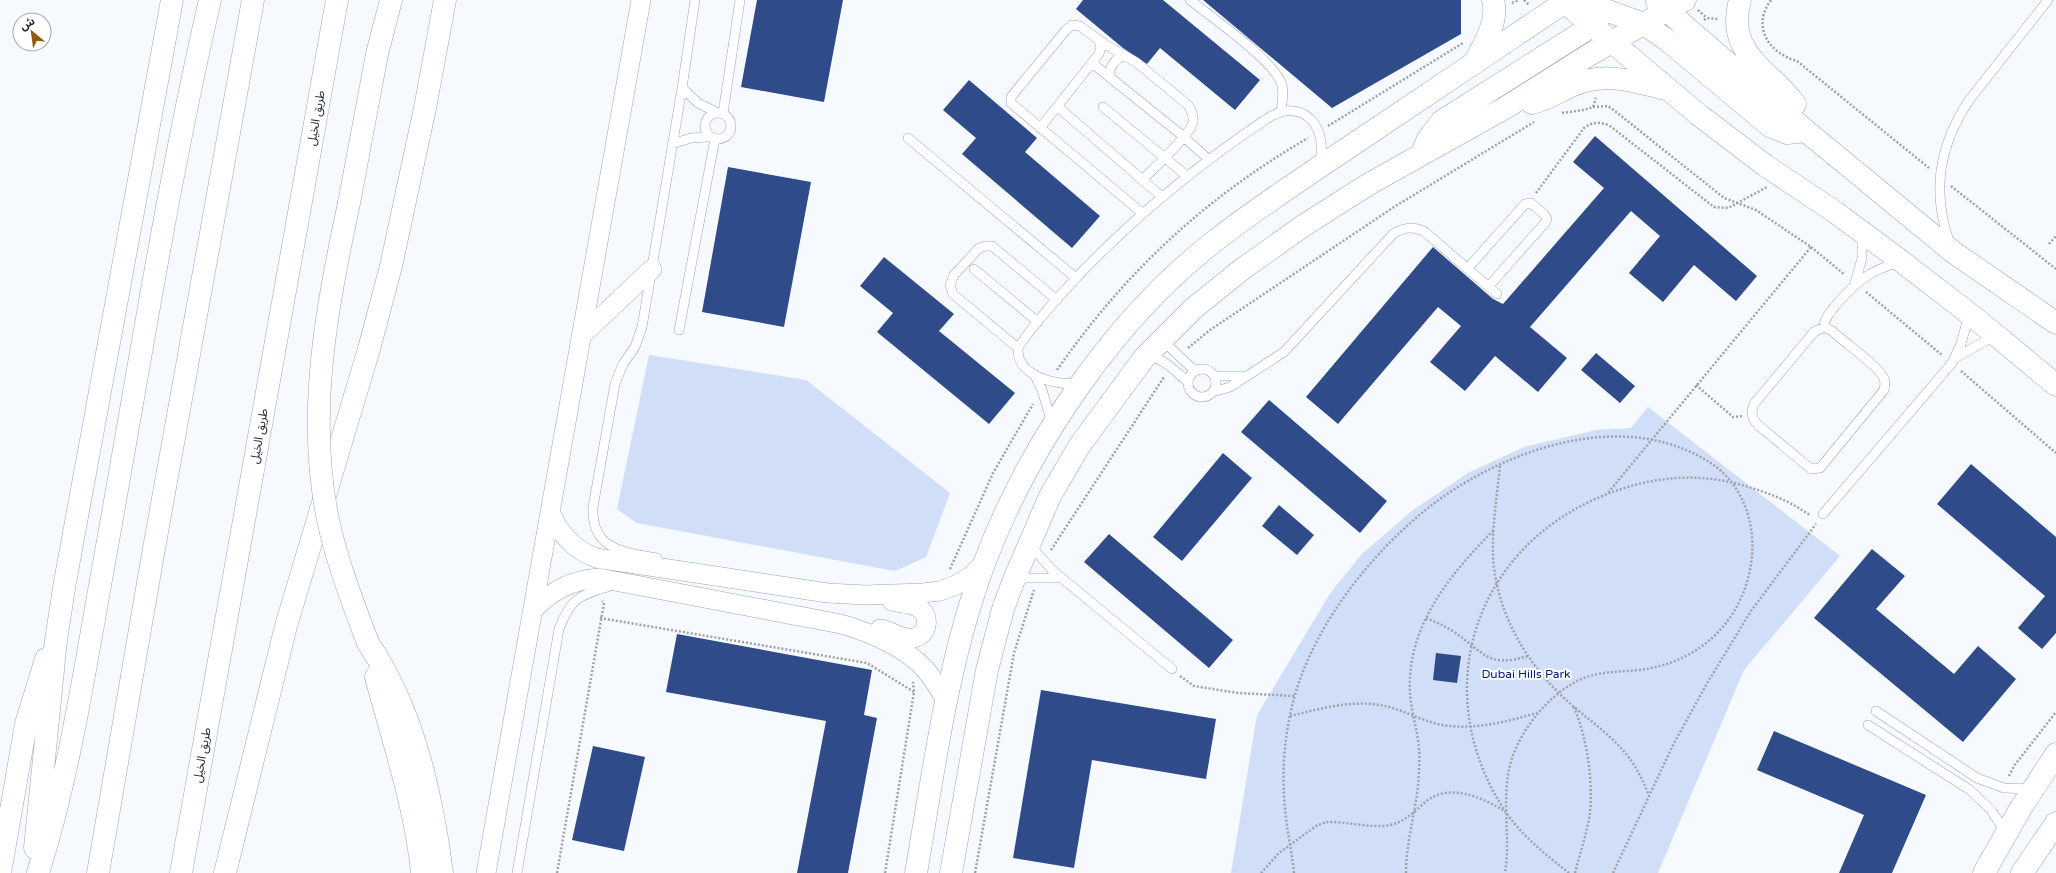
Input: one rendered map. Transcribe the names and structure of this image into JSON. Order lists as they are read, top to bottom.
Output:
{
  "streets": {
    "main road": ["طريق الخيل"]
  },
  "parks": ["Dubai Hills Park"],
  "north": "top left"
}
